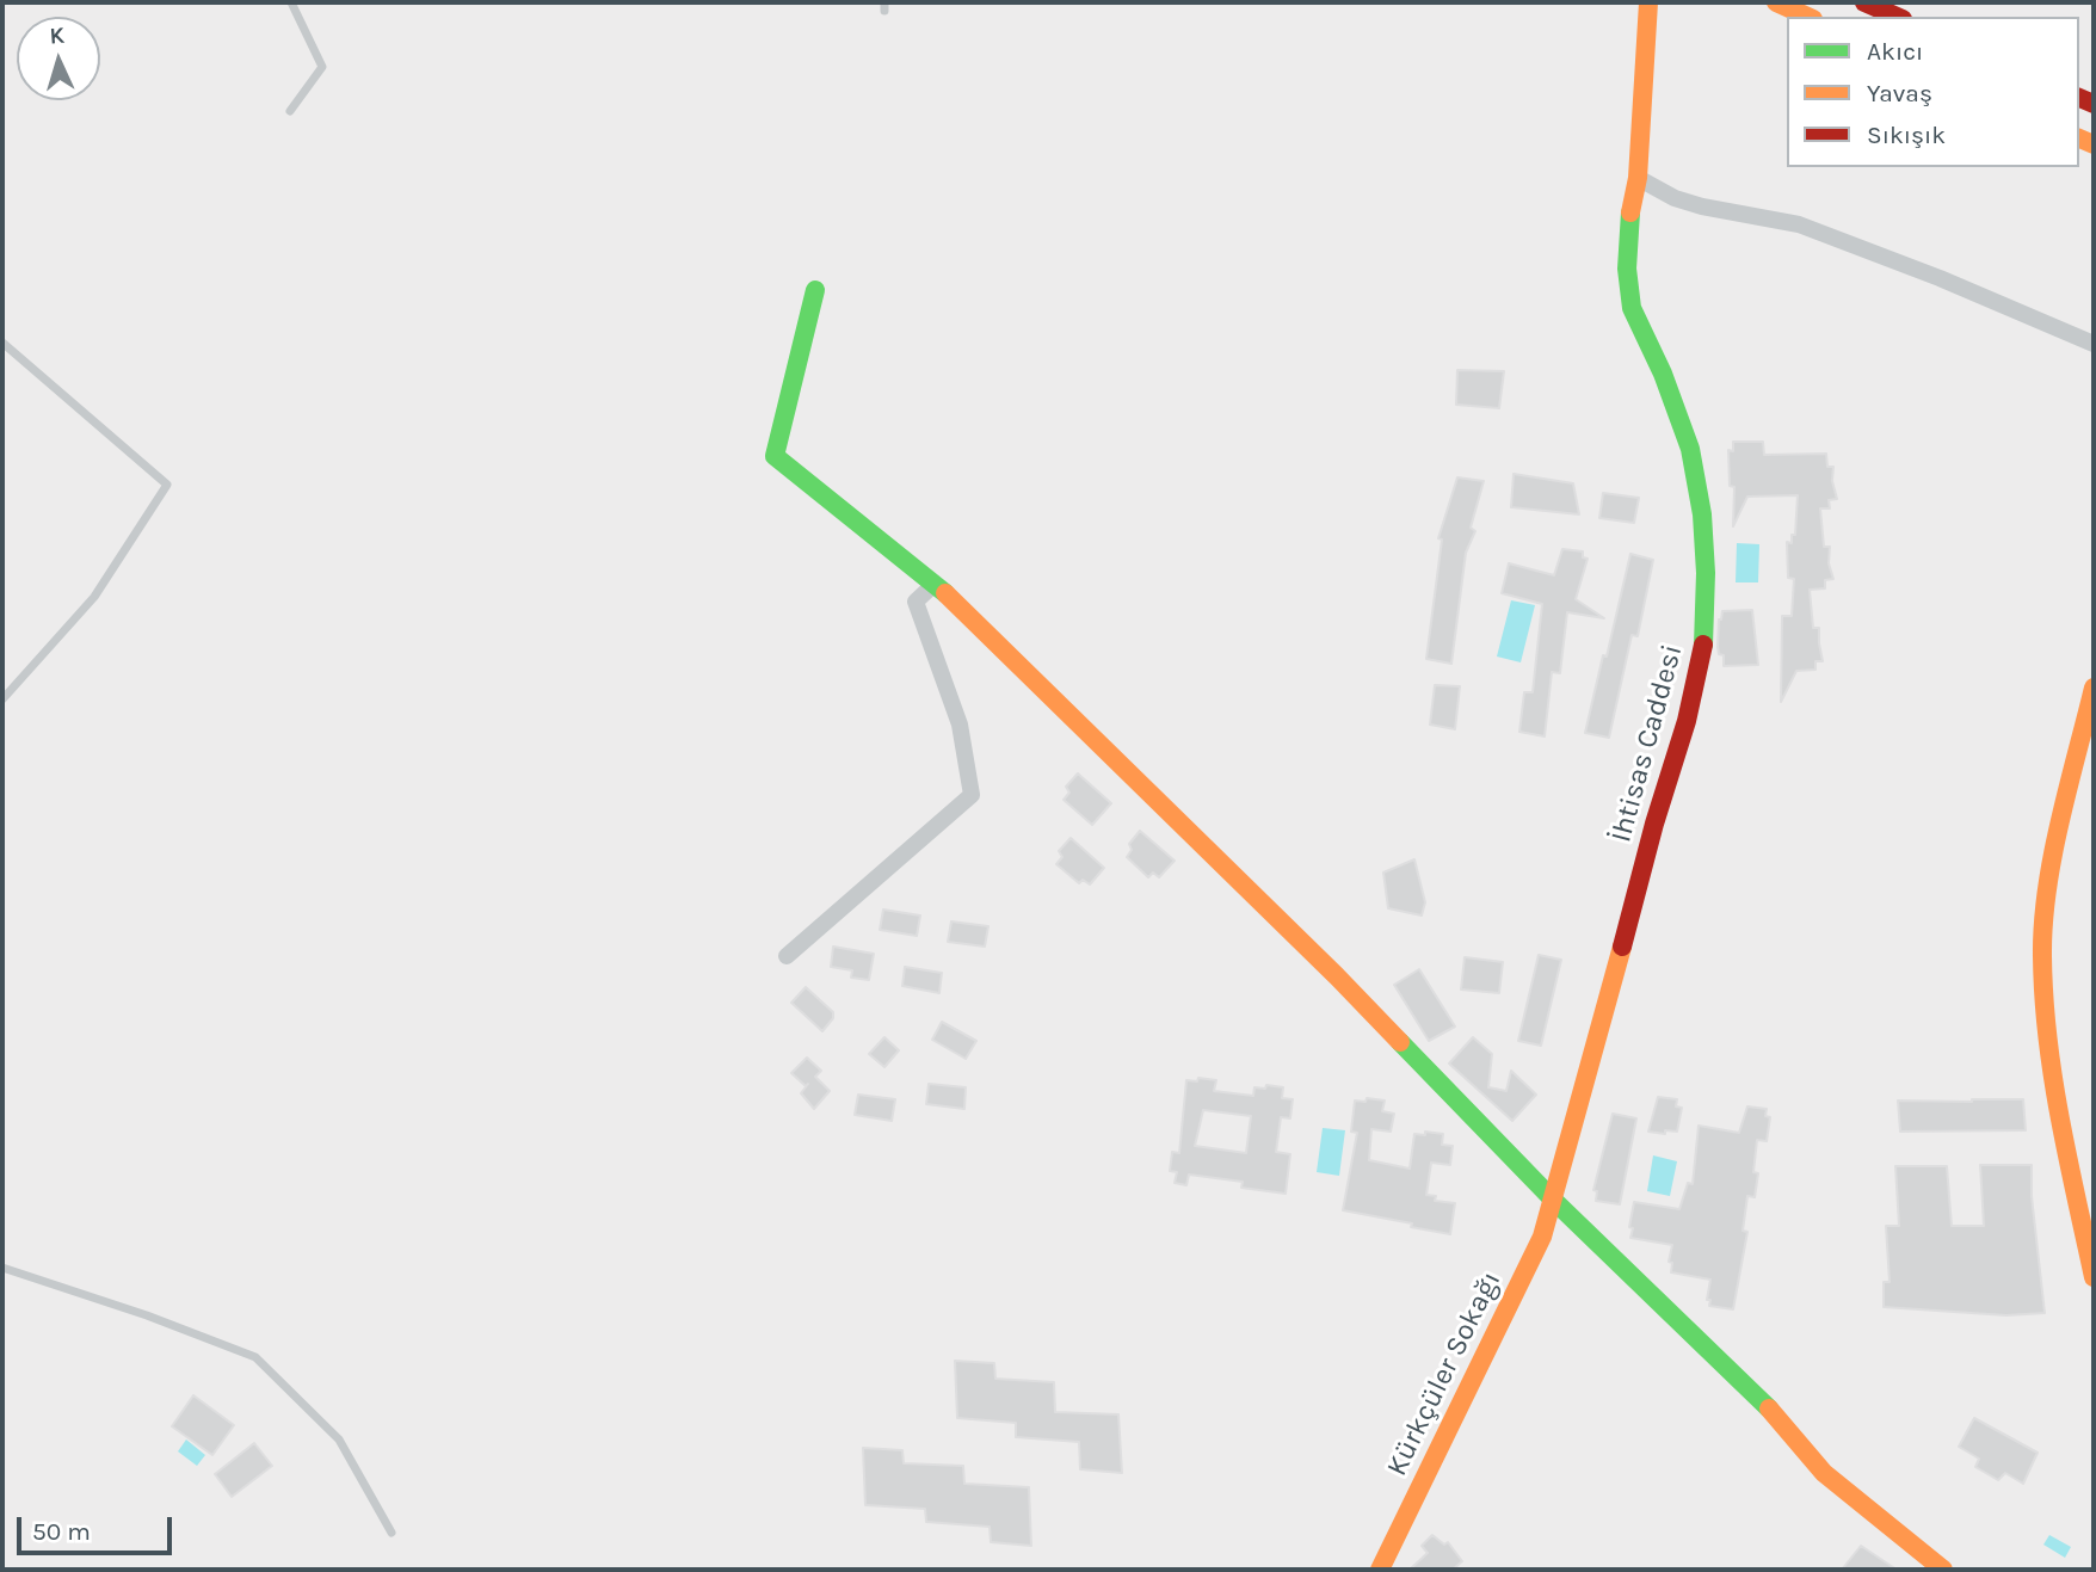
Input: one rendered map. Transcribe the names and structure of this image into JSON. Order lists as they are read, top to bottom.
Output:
{
  "streets": {
    "main road": ["İhtisas Caddesi", "Kürkçüler Sokağı"]
  },
  "crossings": [
    ["İhtisas Caddesi", "Kürkçüler Sokağı"]
  ],
  "legend": ["Akıcı", "Yavaş", "Sıkışık"],
  "scale_bar": "50 m",
  "north": "top"
}
